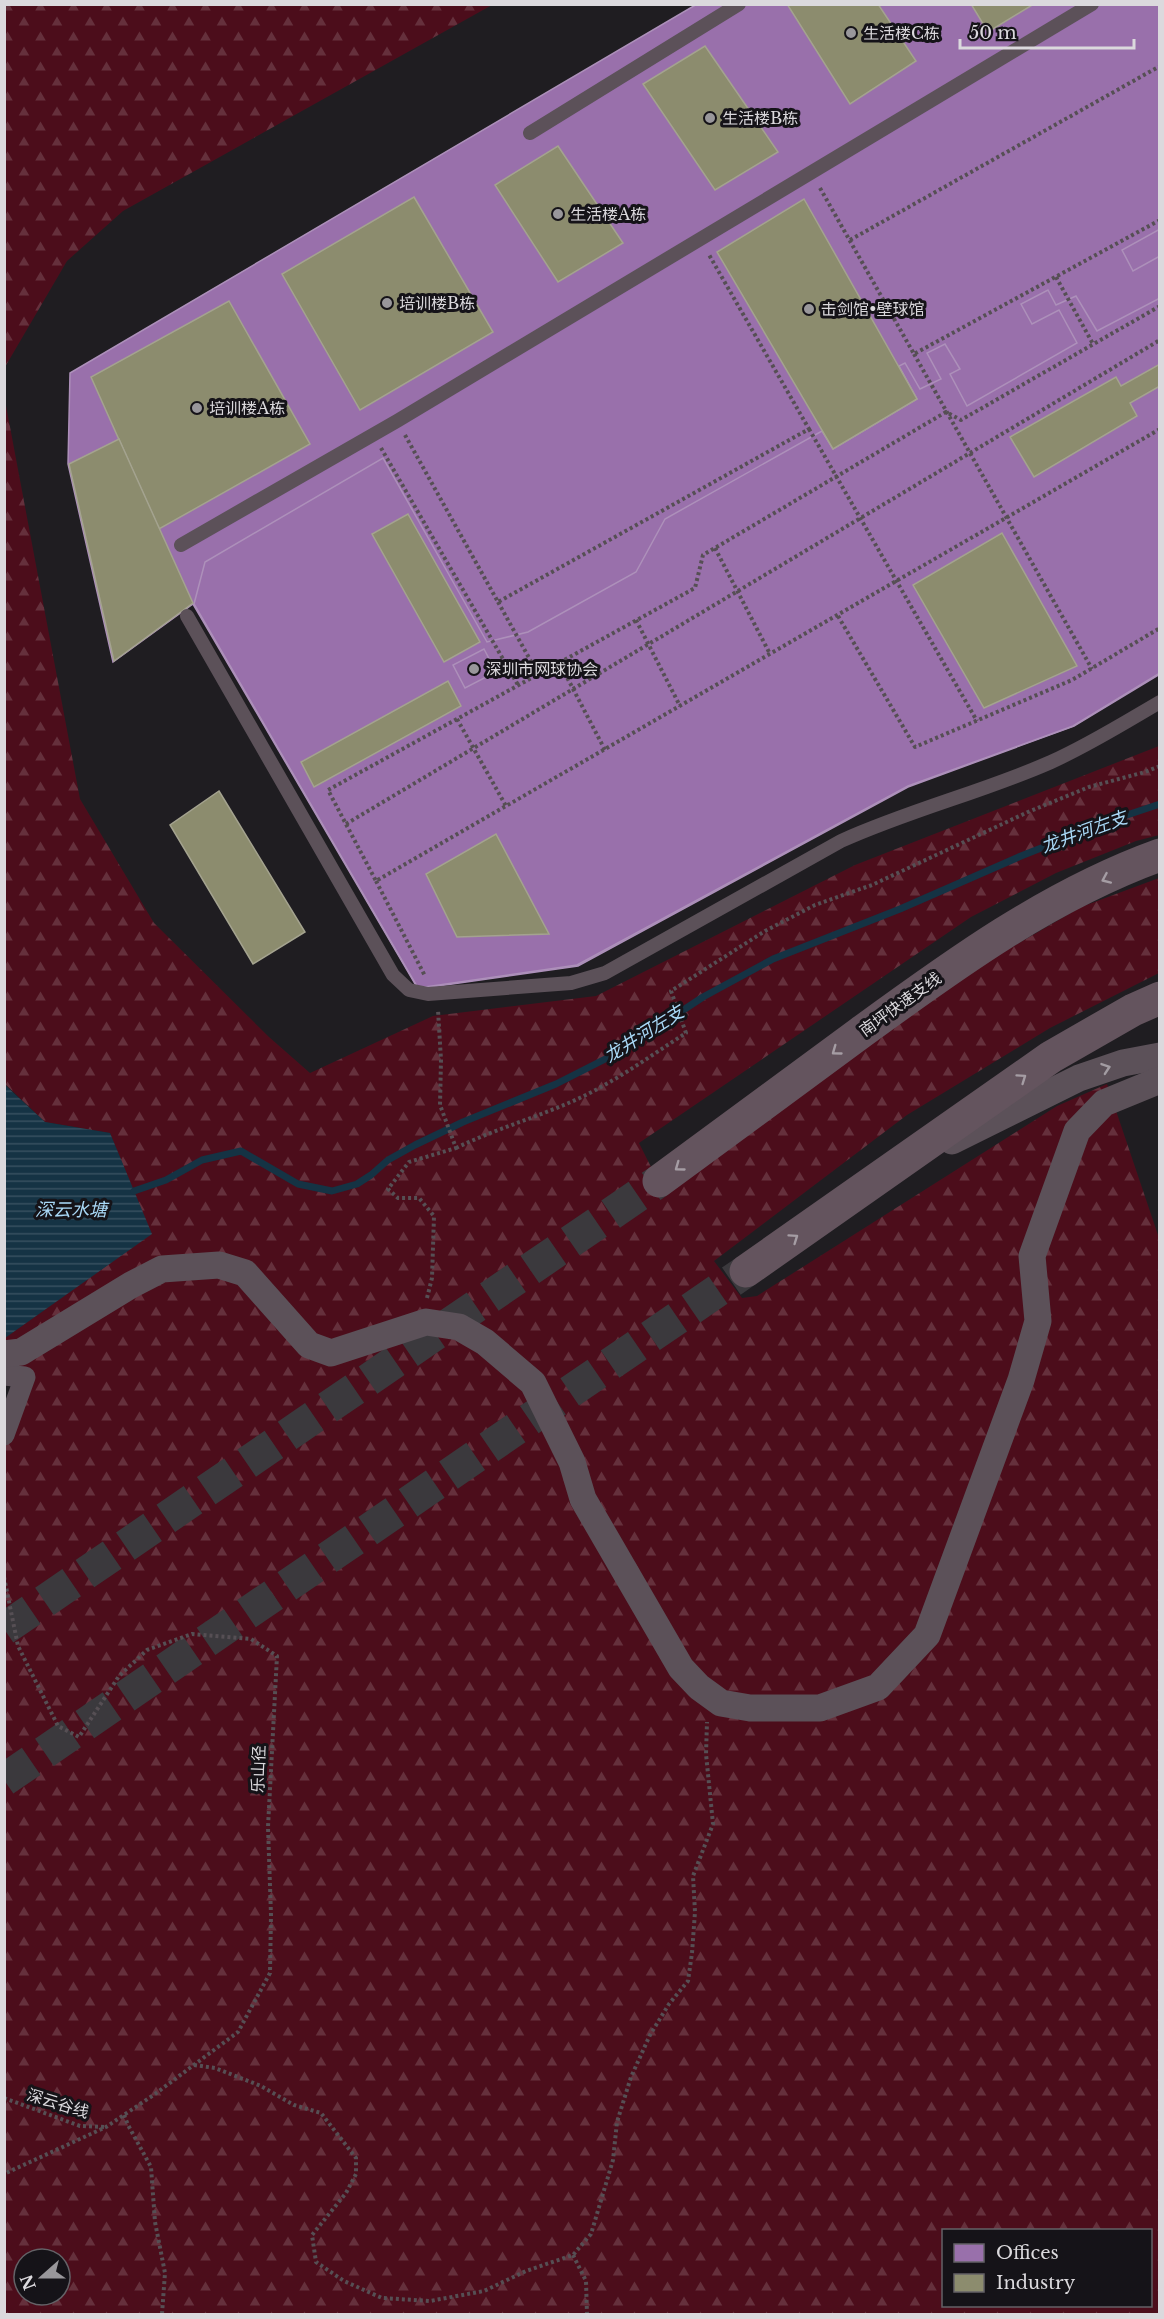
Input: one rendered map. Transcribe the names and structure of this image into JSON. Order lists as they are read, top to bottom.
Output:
{
  "streets": {
    "highway": ["南坪快速支线"],
    "path": ["乐山径", "深云谷线"]
  },
  "crossings": [
    ["乐山径", "深云谷线"]
  ],
  "water": ["龙井河左支", "深云水塘"],
  "places": [
    "生活楼C栋",
    "生活楼B栋",
    "生活楼A栋",
    "培训楼B栋",
    "击剑馆•壁球馆",
    "培训楼A栋",
    "深圳市网球协会"
  ],
  "legend": ["Offices", "Industry"],
  "scale_bar": "50 m",
  "north": "left"
}
